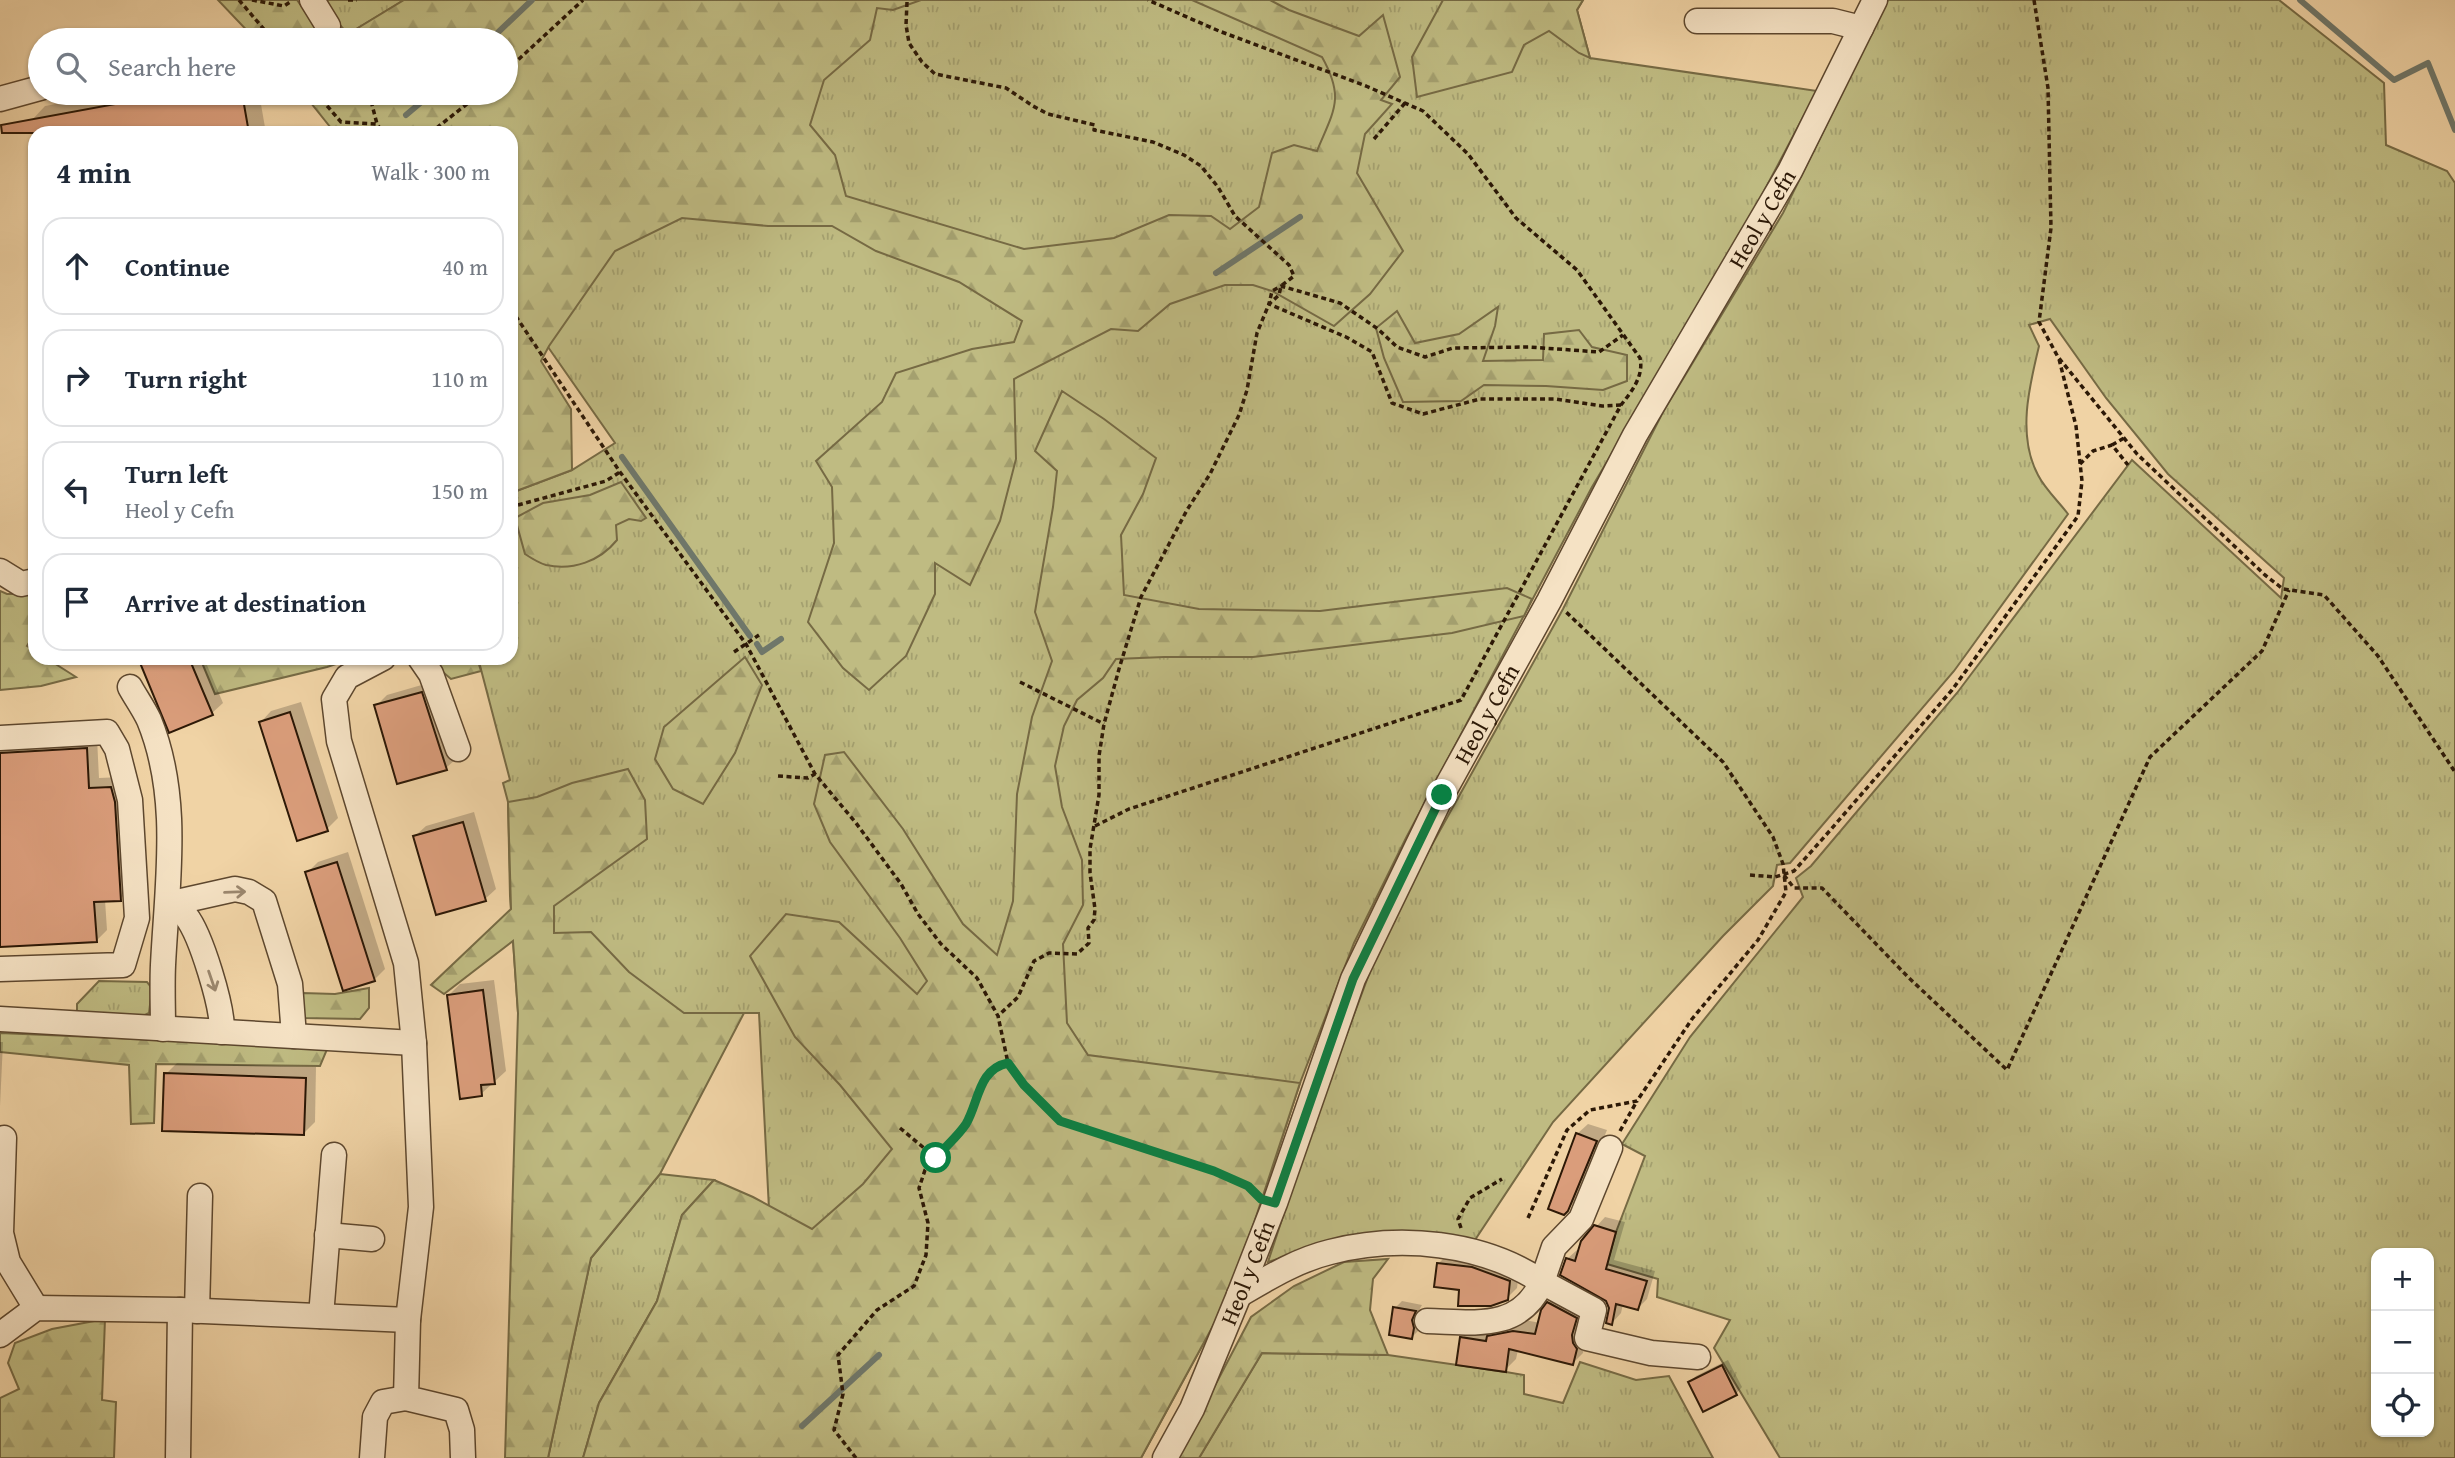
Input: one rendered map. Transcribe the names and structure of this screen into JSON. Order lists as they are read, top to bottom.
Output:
{
  "streets": {
    "street": ["Heol y Cefn"]
  },
  "page": {
    "search": "Search here",
    "heading": ["4 min", "Walk · 300 m"],
    "list": [
      ["Continue", "40 m"],
      ["Turn right", "110 m"],
      ["Turn left", "Heol y Cefn", "150 m"],
      "Arrive at destination"
    ],
    "map_buttons": ["+", "−"]
  }
}
